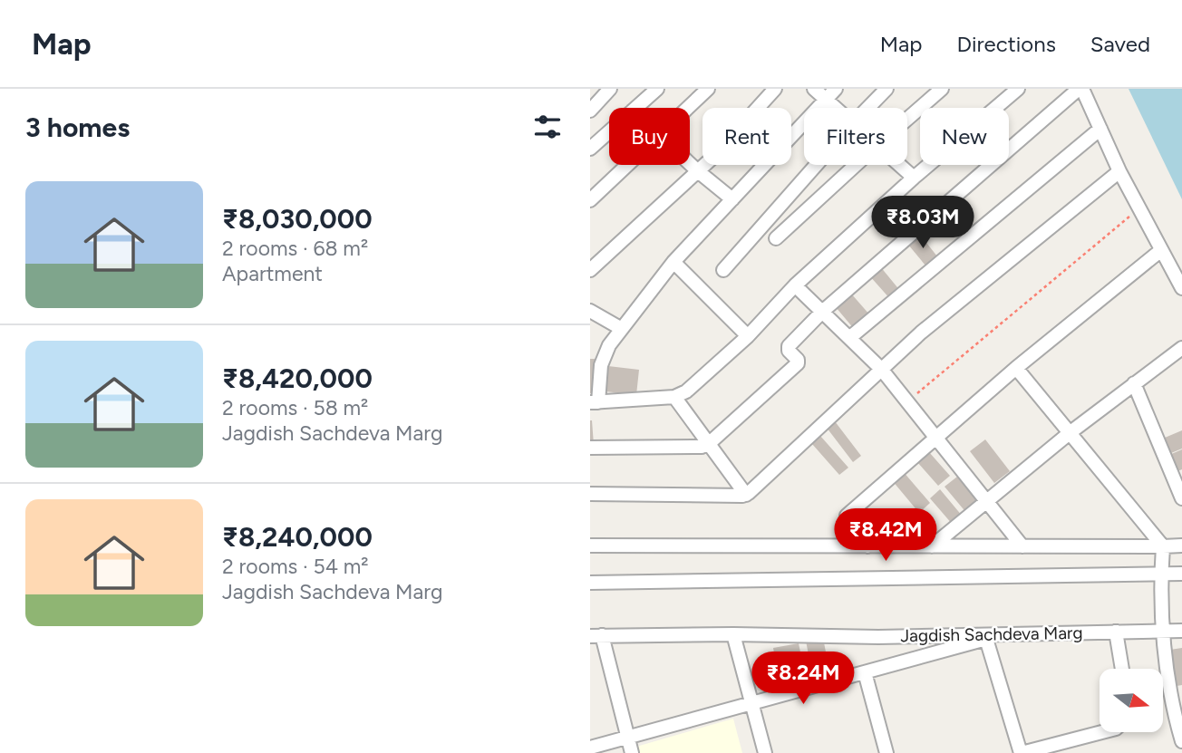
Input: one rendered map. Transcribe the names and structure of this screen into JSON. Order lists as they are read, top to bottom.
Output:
{
  "streets": {
    "street": ["Jagdish Sachdeva Marg"]
  },
  "north": "right",
  "page": {
    "header": "Map",
    "nav": ["Map", "Directions", "Saved"],
    "heading": "3 homes",
    "chip": [
      "Buy",
      "Rent",
      "Filters",
      "New"
    ],
    "list": [
      {
        "name": "₹8,030,000",
        "note": "2 rooms · 68 m² · Apartment"
      },
      {
        "name": "₹8,420,000",
        "note": "2 rooms · 58 m² · Jagdish Sachdeva Marg"
      },
      {
        "name": "₹8,240,000",
        "note": "2 rooms · 54 m² · Jagdish Sachdeva Marg"
      }
    ],
    "price": ["₹8.03M", "₹8.42M", "₹8.24M"]
  }
}
